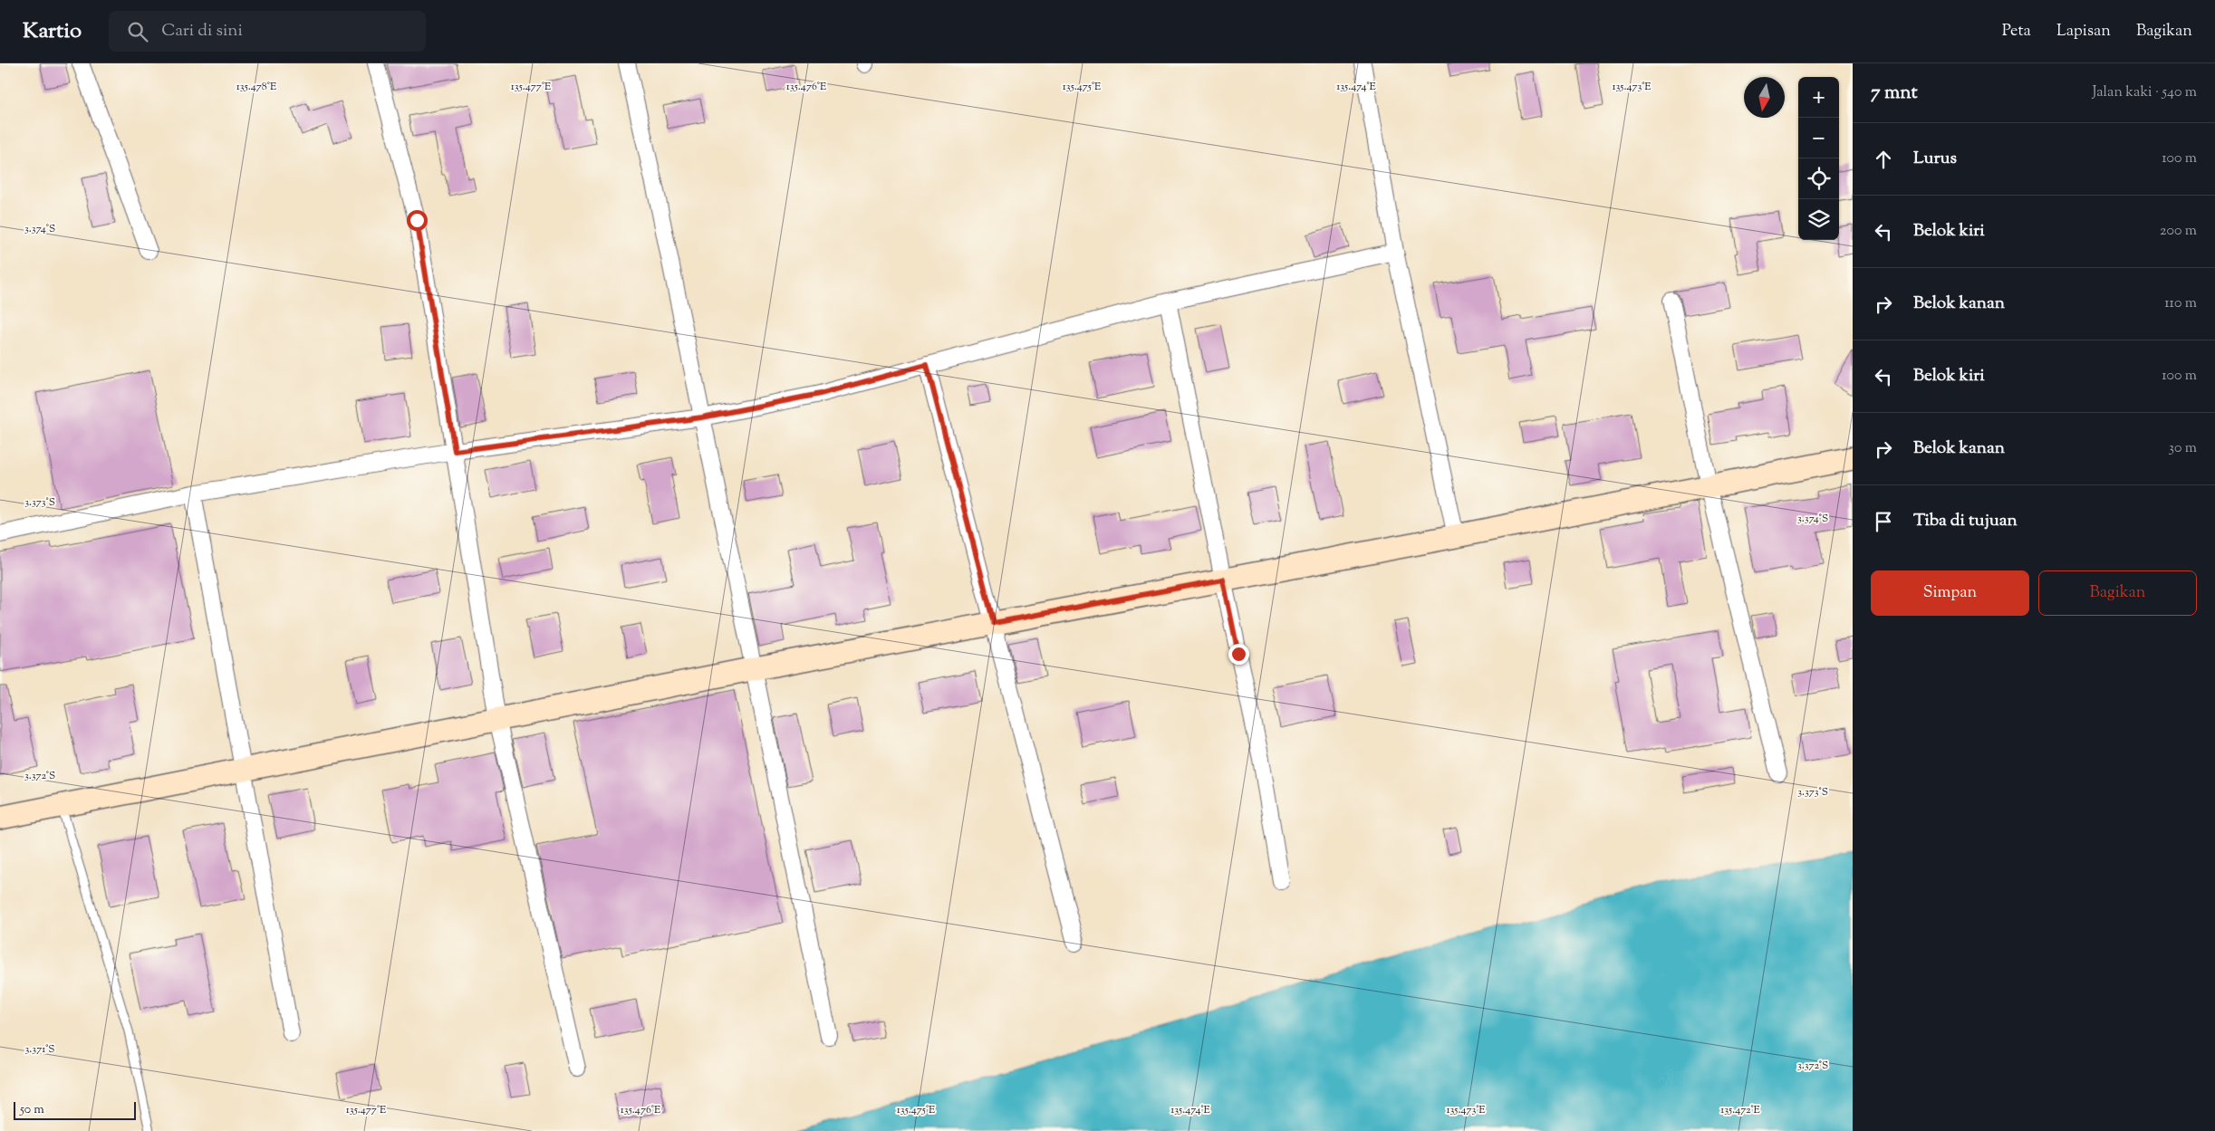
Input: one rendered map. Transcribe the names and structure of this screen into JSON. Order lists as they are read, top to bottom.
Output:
{
  "scale_bar": "50 m",
  "north": "bottom",
  "page": {
    "header": "Kartio",
    "search": "Cari di sini",
    "nav": ["Peta", "Lapisan", "Bagikan"],
    "heading": ["7 mnt", "Jalan kaki · 540 m"],
    "map_buttons": ["+", "−"],
    "list": [
      ["Lurus", "100 m"],
      ["Belok kiri", "200 m"],
      ["Belok kanan", "110 m"],
      ["Belok kiri", "100 m"],
      ["Belok kanan", "30 m"],
      "Tiba di tujuan"
    ],
    "buttons": ["Simpan", "Bagikan"],
    "scale": "50 m"
  },
  "coordinates": [
    "135.478°E",
    "135.477°E",
    "135.476°E",
    "135.475°E",
    "135.474°E",
    "135.473°E",
    "3.374°S",
    "3.373°S",
    "3.372°S",
    "3.371°S",
    "135.472°E"
  ]
}
